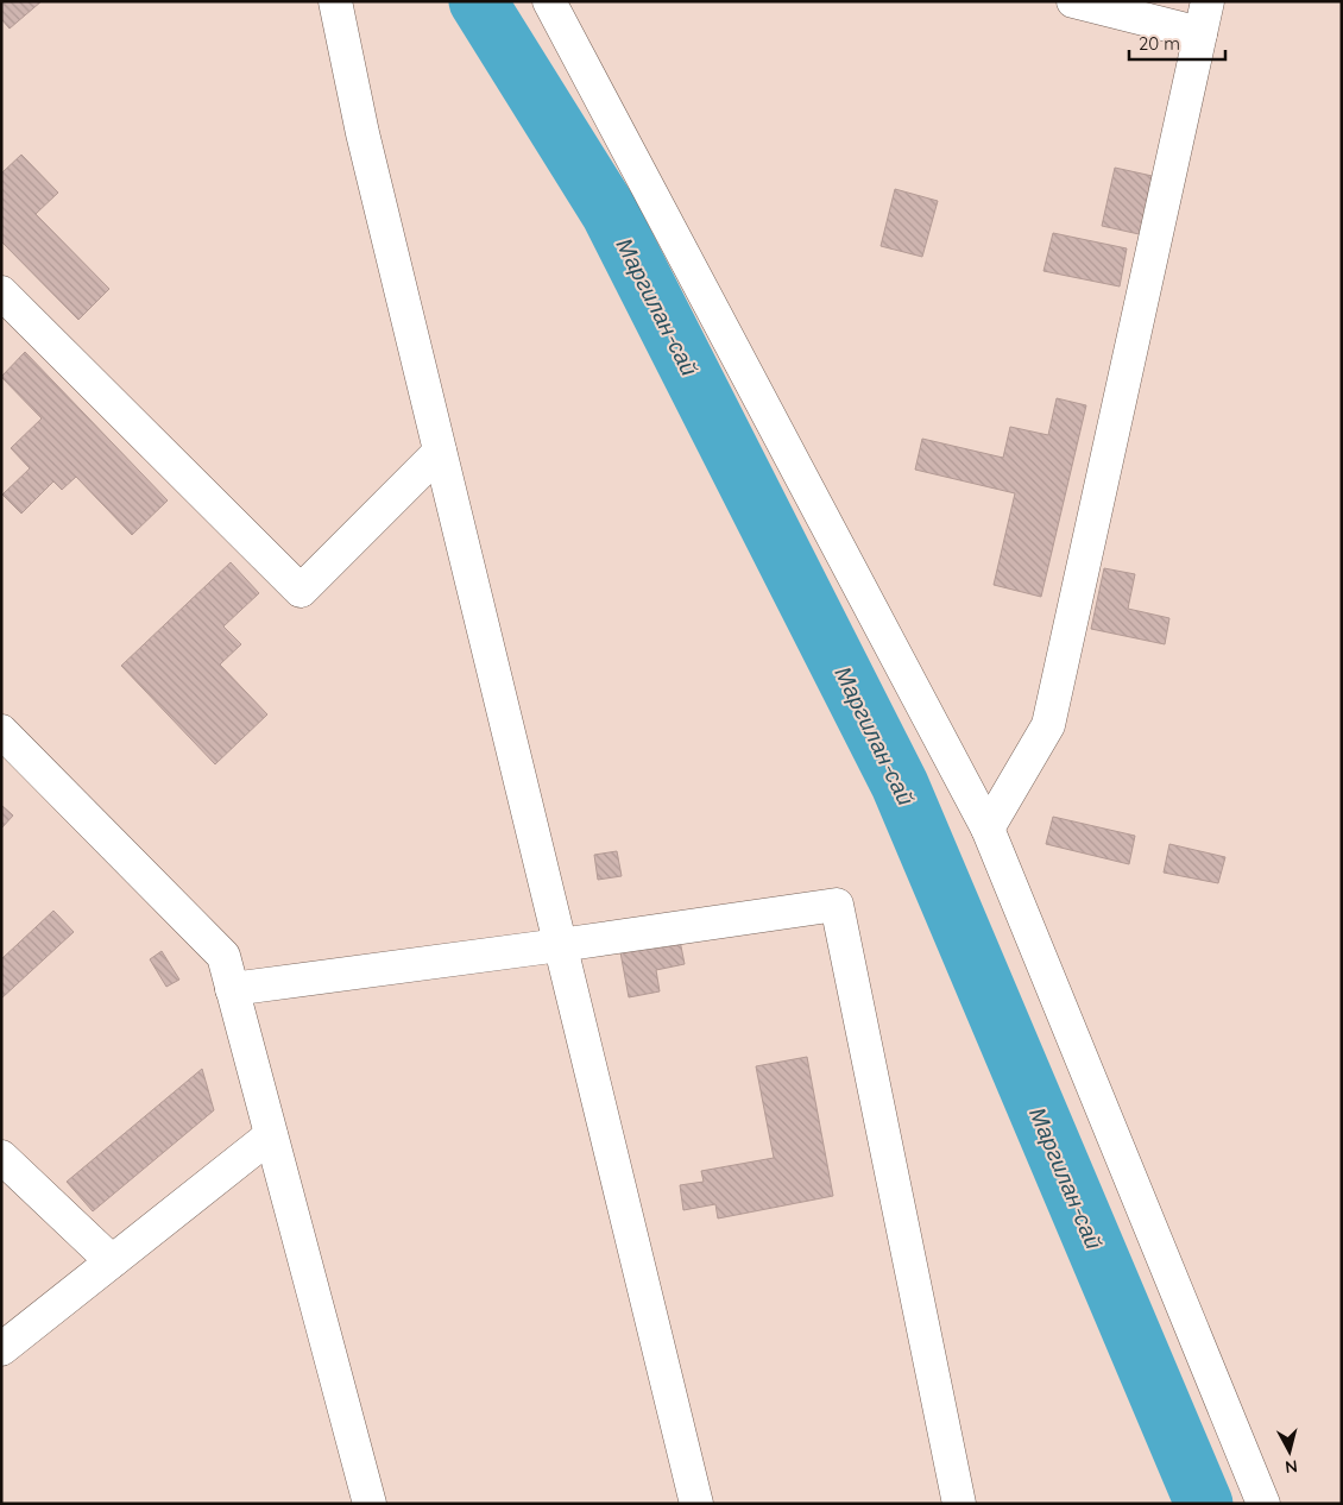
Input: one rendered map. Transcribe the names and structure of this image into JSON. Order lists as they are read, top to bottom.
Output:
{
  "water": ["Маргилан-сай"],
  "scale_bar": "20 m",
  "north": "bottom"
}
